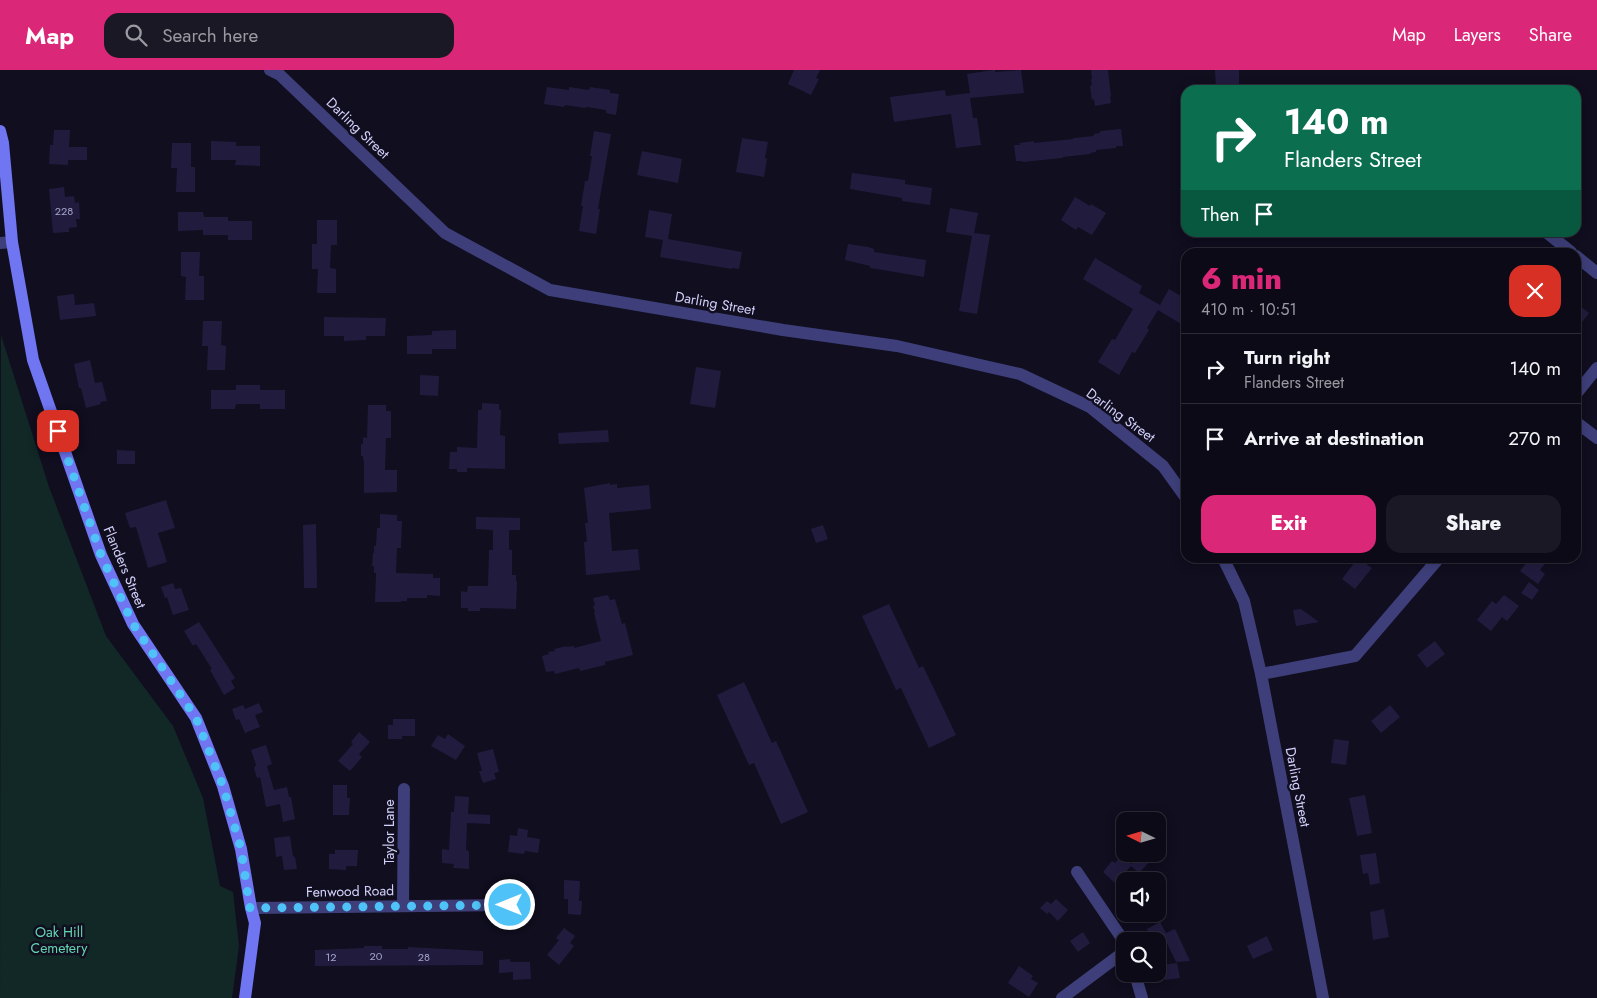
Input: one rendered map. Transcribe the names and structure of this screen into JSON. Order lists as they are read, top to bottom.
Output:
{
  "streets": {
    "street": [
      "Darling Street",
      "Flanders Street",
      "Taylor Lane",
      "Fenwood Road"
    ]
  },
  "crossings": [
    ["Flanders Street", "Fenwood Road"],
    ["Taylor Lane", "Fenwood Road"]
  ],
  "parks": ["Oak Hill Cemetery"],
  "house_numbers": [
    "228",
    "20",
    "12",
    "28"
  ],
  "north": "left",
  "page": {
    "header": "Map",
    "search": "Search here",
    "nav": ["Map", "Layers", "Share"],
    "turn": ["140 m", "Flanders Street"],
    "then": "Then",
    "heading": ["6 min", "410 m · 10:51"],
    "list": [
      {
        "name": "Turn right",
        "note": "Flanders Street",
        "value": "140 m"
      },
      {
        "name": "Arrive at destination",
        "value": "270 m"
      }
    ],
    "buttons": ["Exit", "Share"]
  }
}
